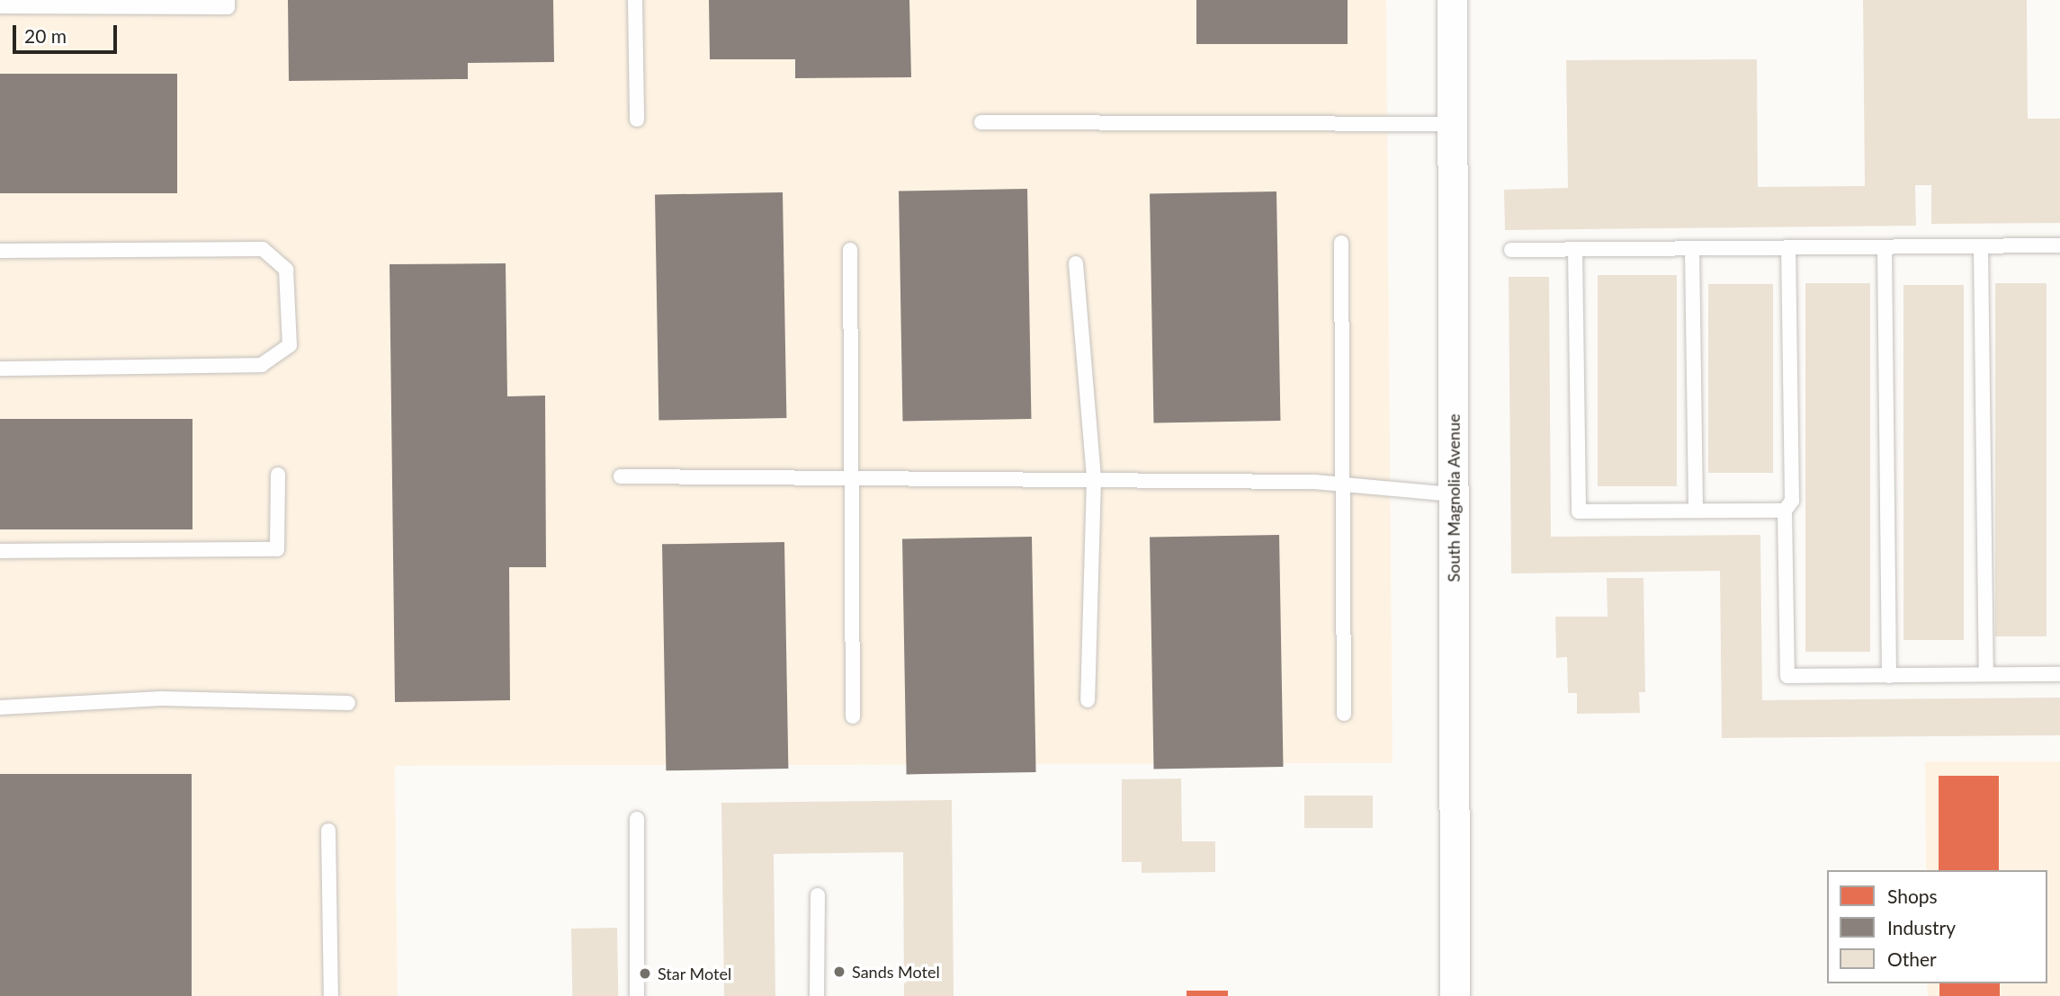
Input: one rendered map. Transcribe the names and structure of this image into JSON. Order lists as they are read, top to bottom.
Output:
{
  "streets": {
    "street": ["South Magnolia Avenue"]
  },
  "places": ["Sands Motel", "Star Motel"],
  "legend": ["Shops", "Industry", "Other"],
  "scale_bar": "20 m"
}
